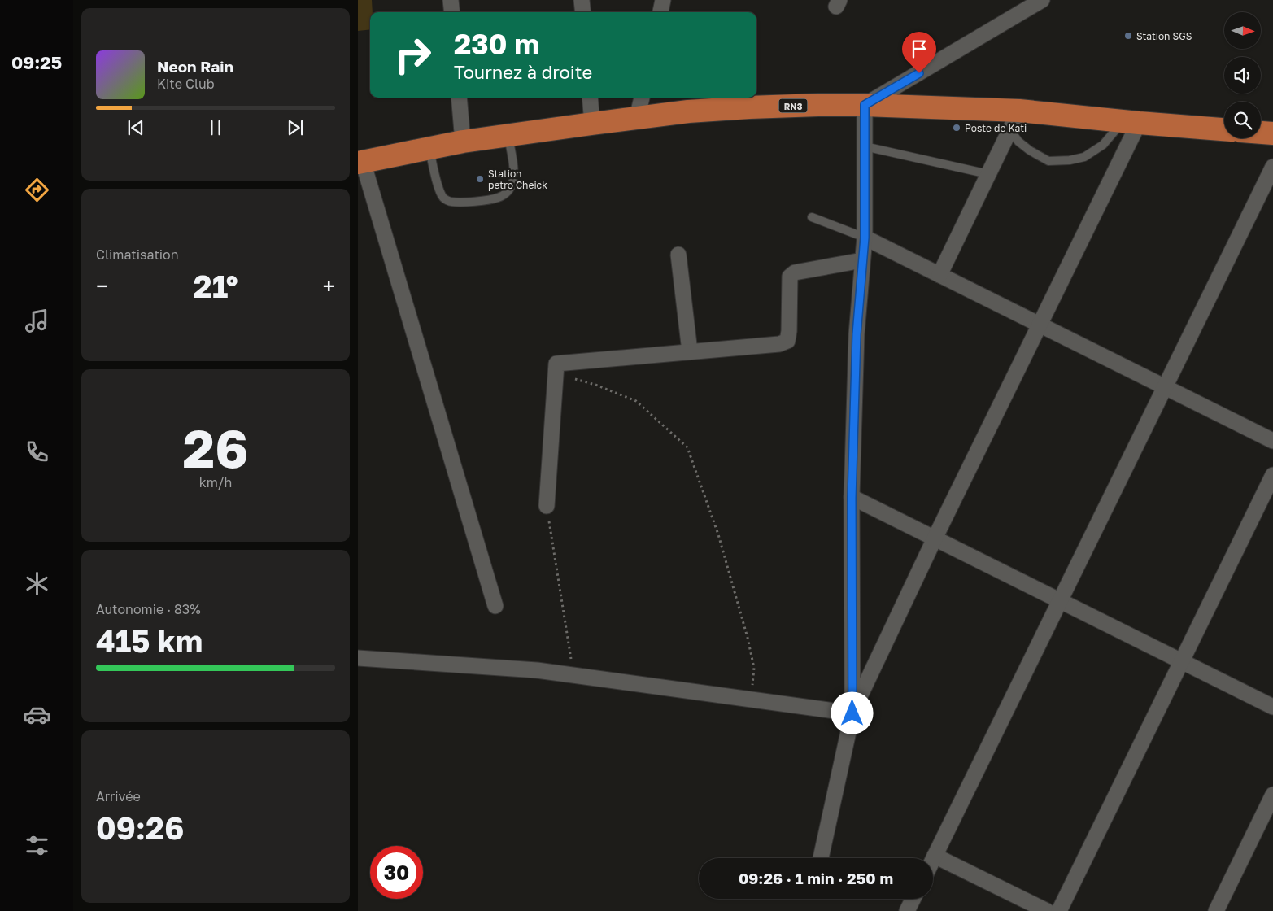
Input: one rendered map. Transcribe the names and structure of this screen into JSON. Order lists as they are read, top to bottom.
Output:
{
  "streets": {
    "highway": ["RN3"]
  },
  "places": ["Station SGS", "Poste de Kati", "Station petro Cheick"],
  "north": "right",
  "page": {
    "tabs": "09:25",
    "turn": ["230 m", "Tournez à droite"],
    "song": ["Neon Rain", "Kite Club"],
    "tile": [
      "Climatisation",
      ["26", "km/h"],
      ["Autonomie · 83%", "415 km"],
      ["Arrivée", "09:26"]
    ],
    "heat": ["−", "21°", "+"],
    "limit": "30",
    "trip": "09:26 · 1 min · 250 m"
  }
}
